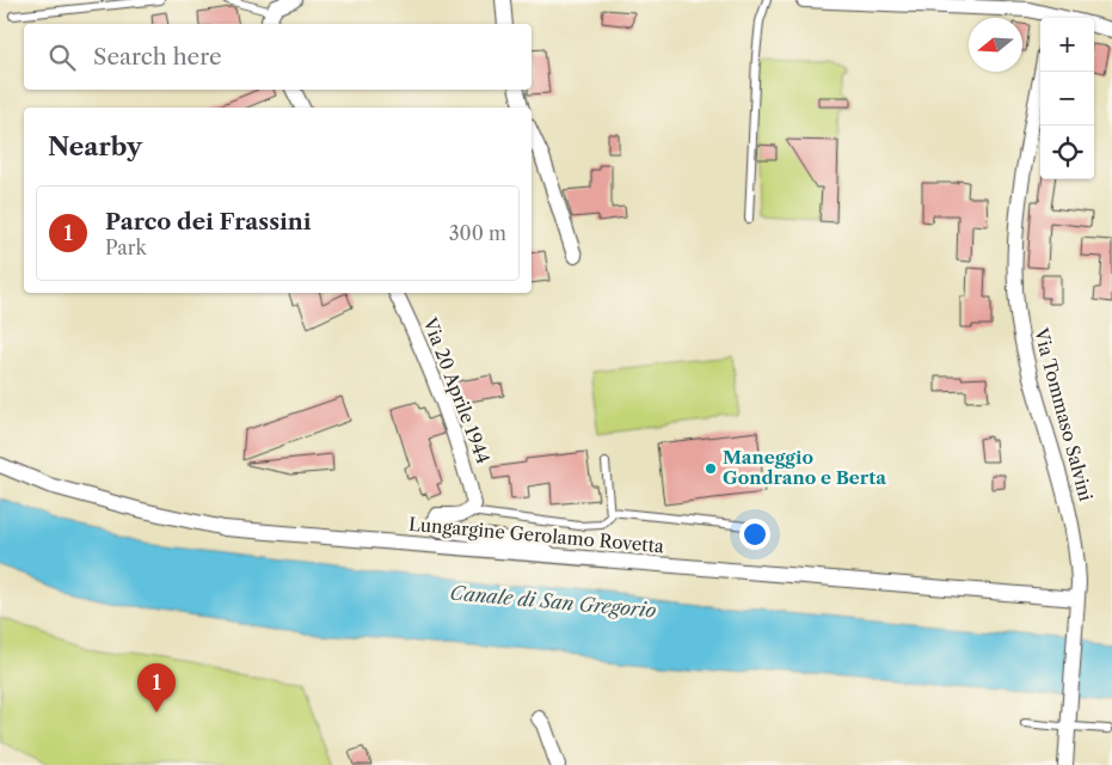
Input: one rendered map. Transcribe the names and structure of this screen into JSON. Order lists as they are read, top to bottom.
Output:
{
  "streets": {
    "street": ["Via 20 Aprile 1944", "Via Tommaso Salvini", "Lungargine Gerolamo Rovetta"]
  },
  "crossings": [
    ["Via Tommaso Salvini", "Lungargine Gerolamo Rovetta"]
  ],
  "water": ["Canale di San Gregorio"],
  "places": ["Maneggio Gondrano e Berta"],
  "north": "left",
  "page": {
    "map_buttons": ["+", "−"],
    "search": "Search here",
    "heading": "Nearby",
    "list": [
      {
        "mark": "1",
        "name": "Parco dei Frassini",
        "note": "Park",
        "value": "300 m"
      }
    ],
    "pins": "1"
  }
}
